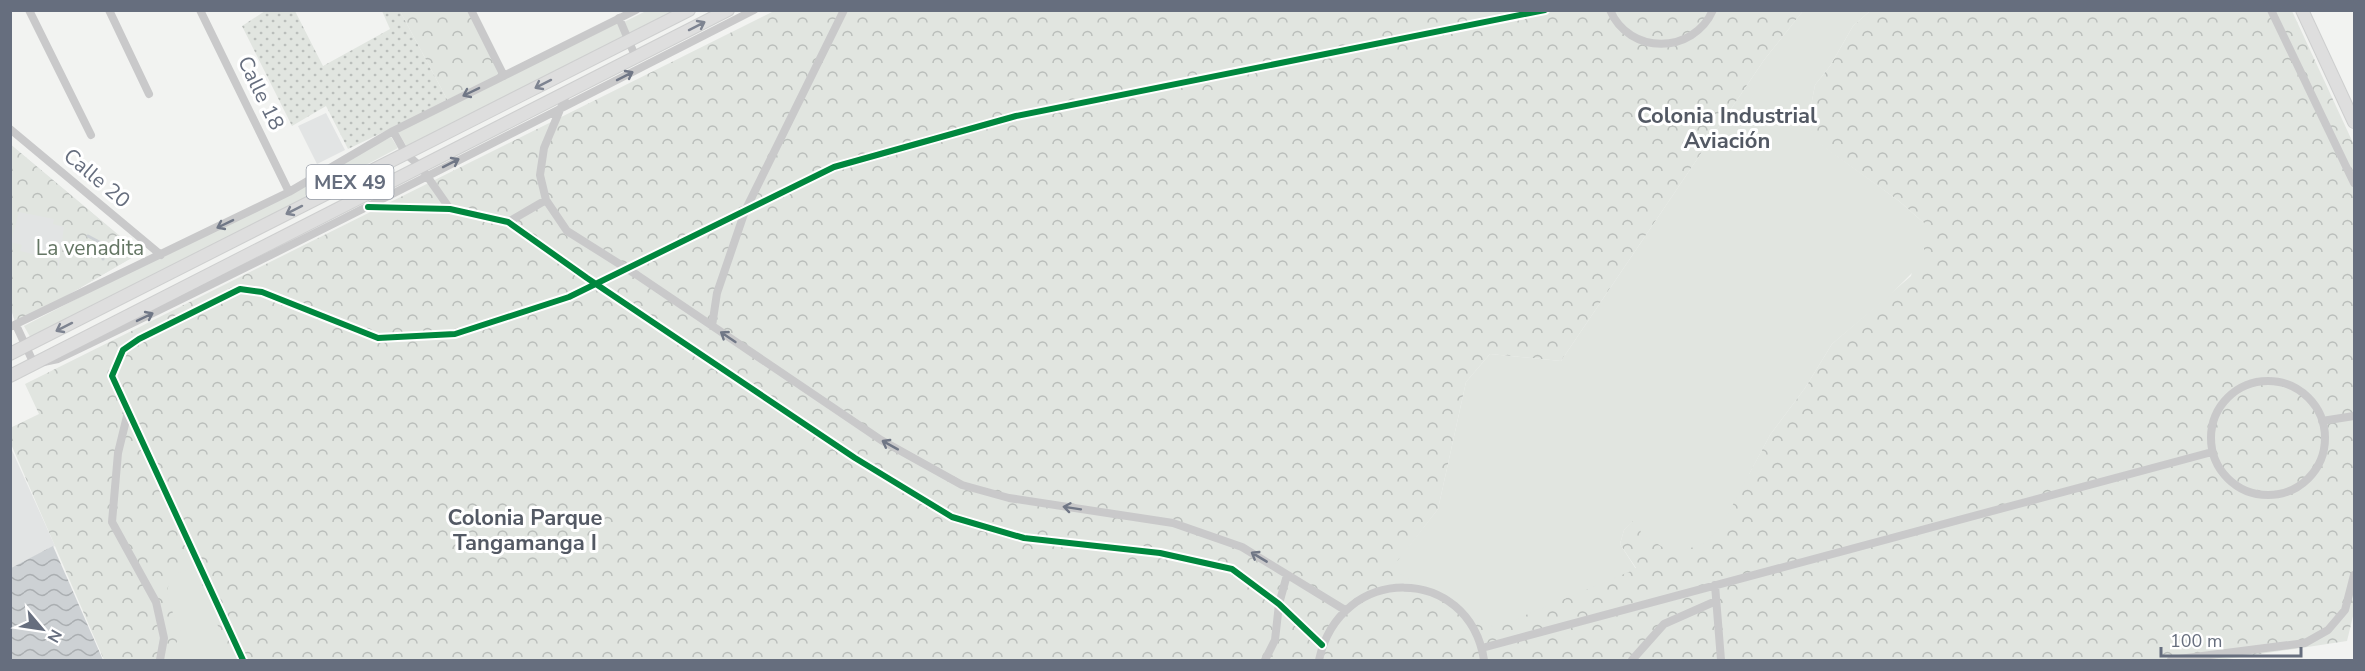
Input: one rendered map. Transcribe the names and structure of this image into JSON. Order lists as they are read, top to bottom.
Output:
{
  "streets": {
    "main road": ["MEX 49"],
    "street": ["Calle 18", "Calle 20"]
  },
  "districts": ["Colonia Industrial Aviación", "Colonia Parque Tangamanga I"],
  "parks": ["La venadita"],
  "scale_bar": "100 m",
  "north": "bottom right"
}
